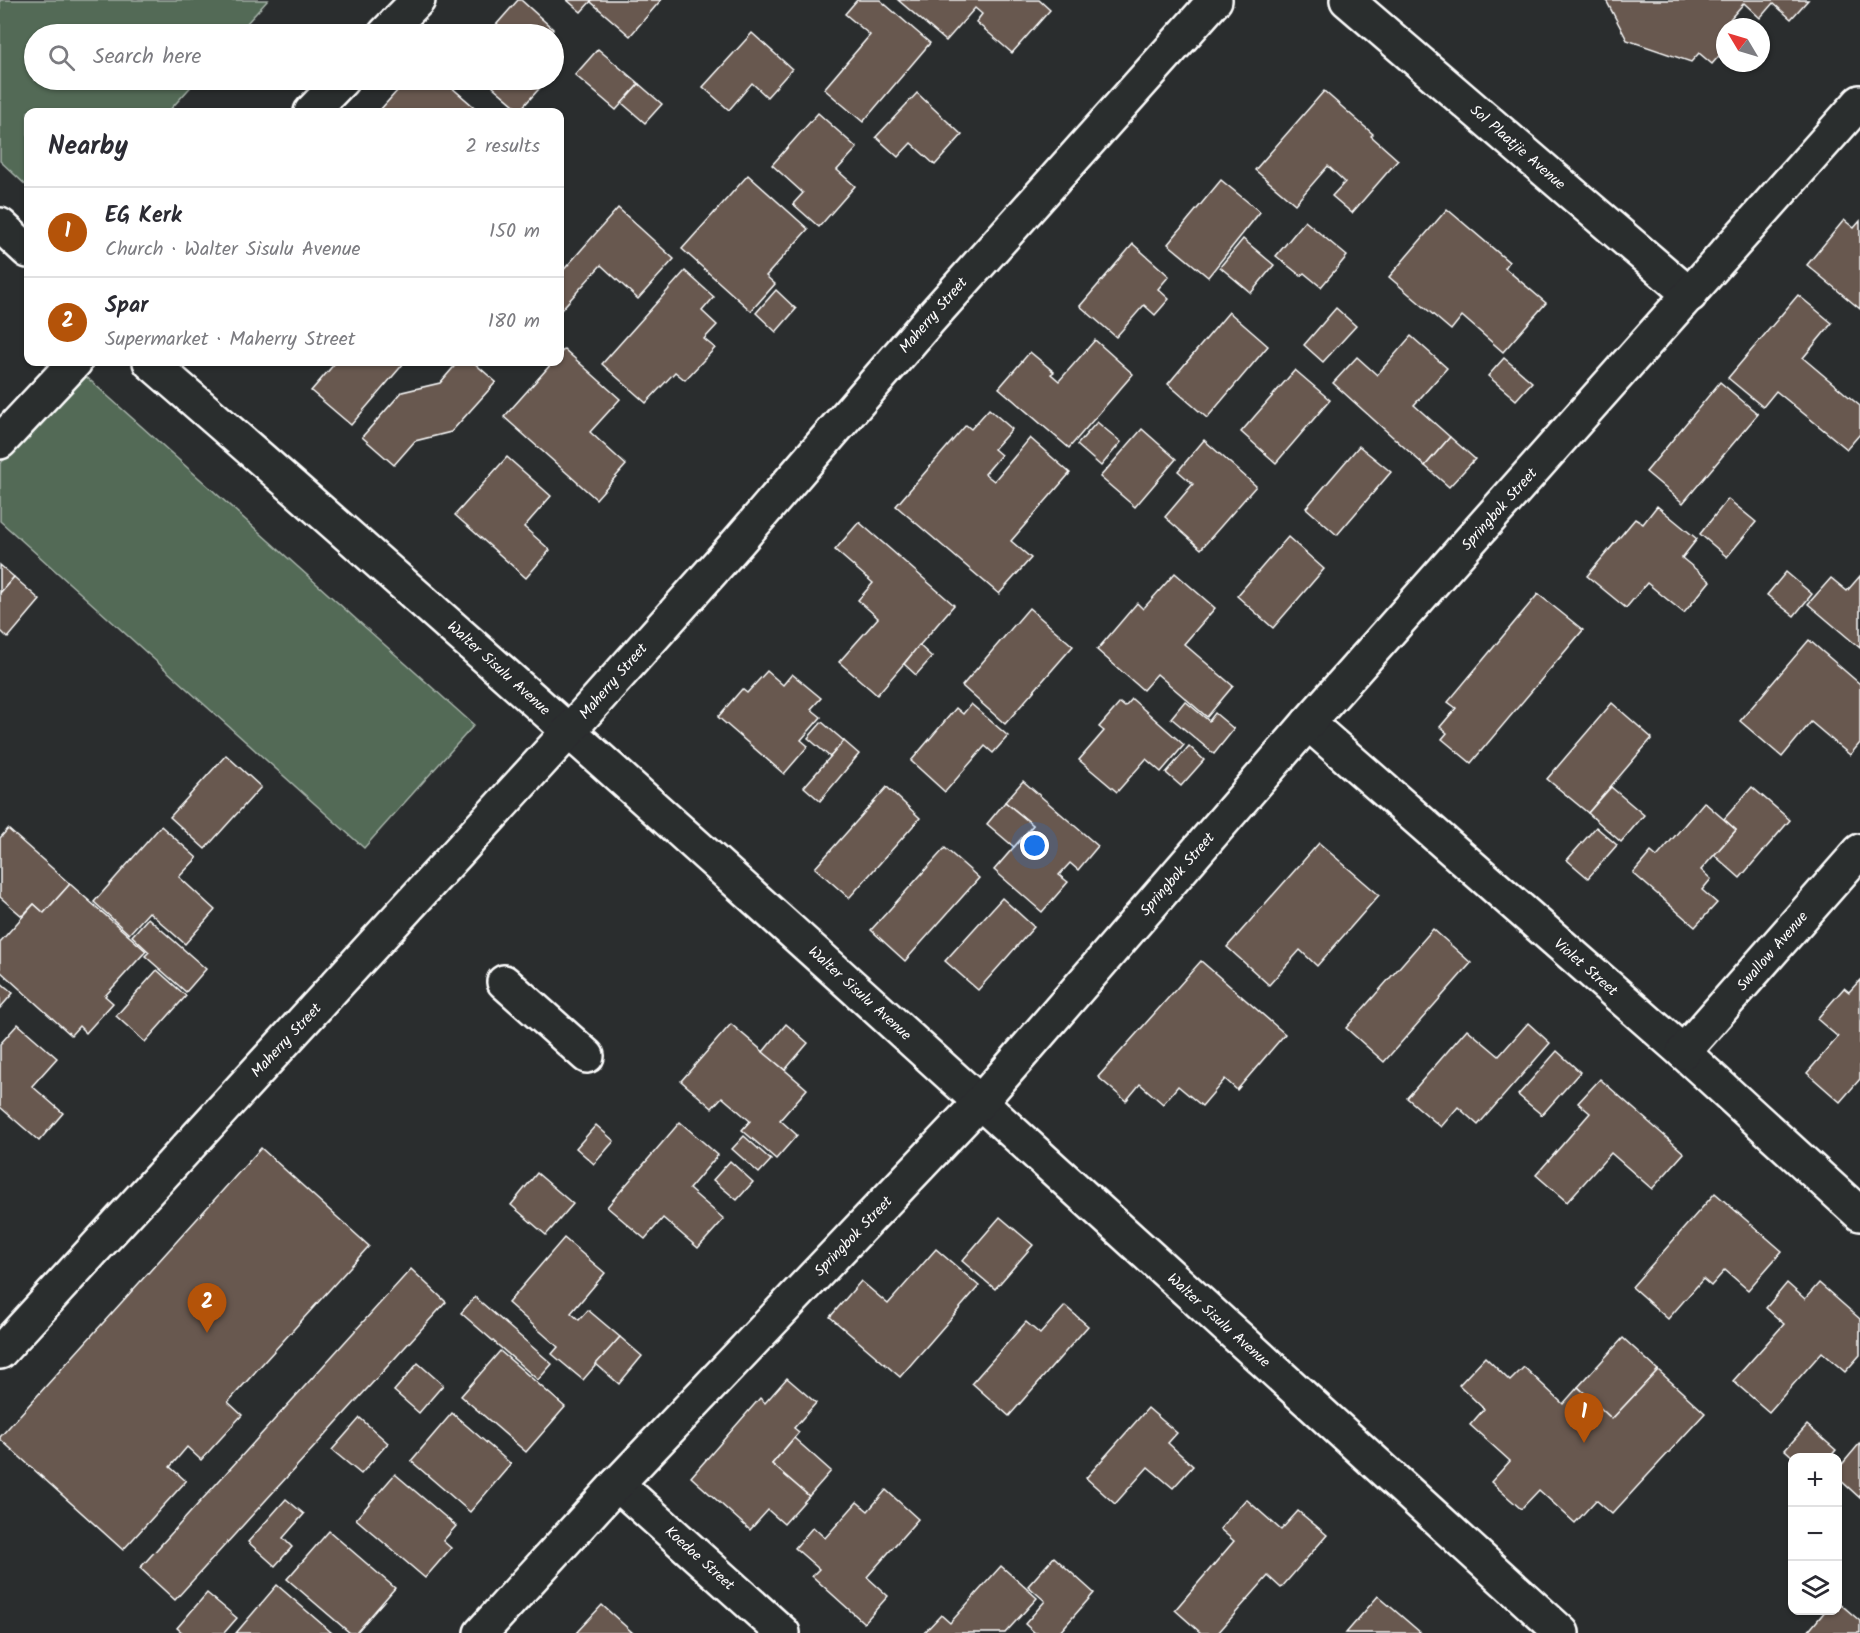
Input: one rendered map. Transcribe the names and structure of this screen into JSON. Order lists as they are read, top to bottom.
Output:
{
  "streets": {
    "street": [
      "Sol Plaatjie Avenue",
      "Maherry Street",
      "Springbok Street",
      "Walter Sisulu Avenue",
      "Swallow Avenue",
      "Violet Street",
      "Koedoe Street"
    ]
  },
  "crossings": [
    ["Sol Plaatjie Avenue", "Springbok Street"],
    ["Maherry Street", "Walter Sisulu Avenue"],
    ["Springbok Street", "Walter Sisulu Avenue"],
    ["Springbok Street", "Violet Street"],
    ["Springbok Street", "Koedoe Street"],
    ["Swallow Avenue", "Violet Street"]
  ],
  "north": "top left",
  "page": {
    "search": "Search here",
    "heading": ["Nearby", "2 results"],
    "list": [
      {
        "mark": "1",
        "name": "EG Kerk",
        "note": "Church · Walter Sisulu Avenue",
        "value": "150 m"
      },
      {
        "mark": "2",
        "name": "Spar",
        "note": "Supermarket · Maherry Street",
        "value": "180 m"
      }
    ],
    "pins": ["2", "1"],
    "map_buttons": ["+", "−"]
  }
}
